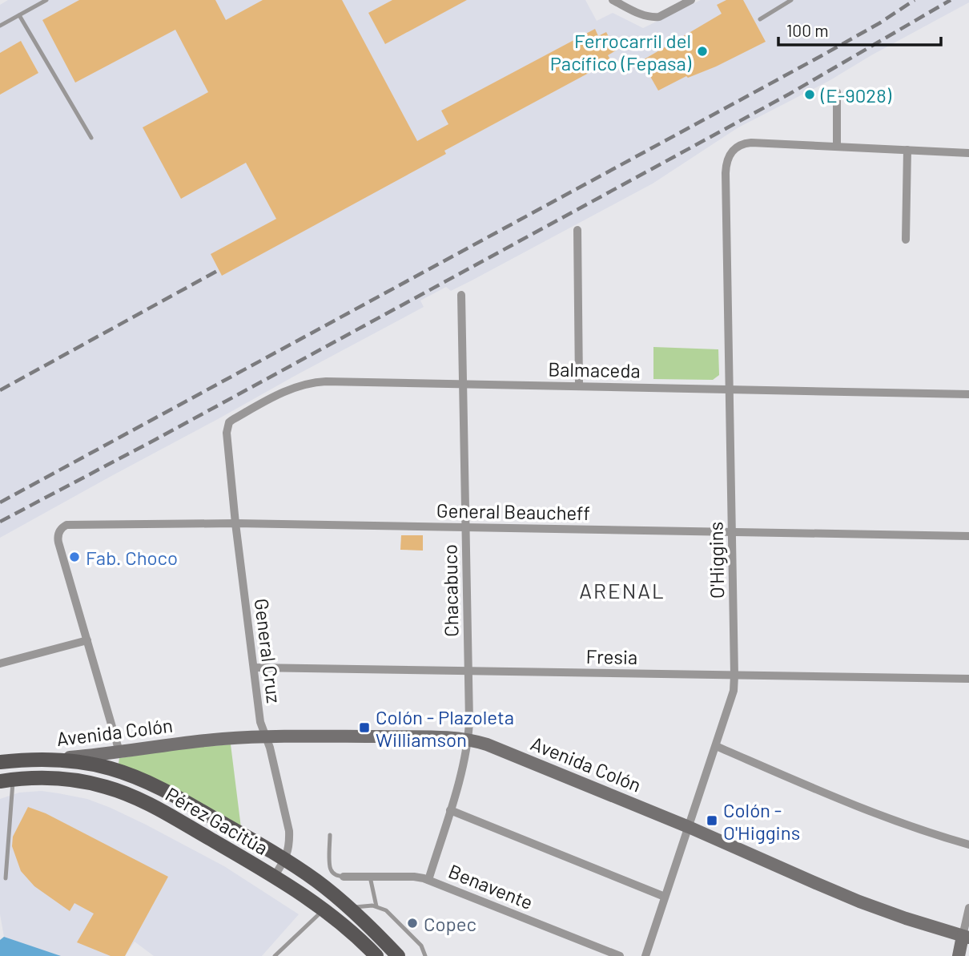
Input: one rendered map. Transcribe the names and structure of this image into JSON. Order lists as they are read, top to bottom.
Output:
{
  "streets": {
    "main road": ["Avenida Colón", "Pérez Gacitúa"],
    "street": [
      "Balmaceda",
      "General Beaucheff",
      "O'Higgins",
      "Chacabuco",
      "General Cruz",
      "Fresia",
      "Benavente"
    ]
  },
  "crossings": [
    ["Balmaceda", "O'Higgins"],
    ["Balmaceda", "Chacabuco"],
    ["Balmaceda", "General Cruz"],
    ["General Beaucheff", "O'Higgins"],
    ["General Beaucheff", "Chacabuco"],
    ["General Beaucheff", "General Cruz"],
    ["O'Higgins", "Fresia"],
    ["O'Higgins", "Avenida Colón"],
    ["Chacabuco", "Fresia"],
    ["Chacabuco", "Avenida Colón"],
    ["Chacabuco", "Benavente"],
    ["General Cruz", "Fresia"],
    ["General Cruz", "Avenida Colón"],
    ["General Cruz", "Pérez Gacitúa"],
    ["Avenida Colón", "Pérez Gacitúa"]
  ],
  "districts": ["ARENAL"],
  "places": {
    "other": [
      "Ferrocarril del Pacífico (Fepasa)",
      "(E-9028)",
      "Fab. Choco",
      "Copec"
    ],
    "transit": ["Colón - Plazoleta Williamson", "Colón - O'Higgins"]
  },
  "scale_bar": "100 m"
}
